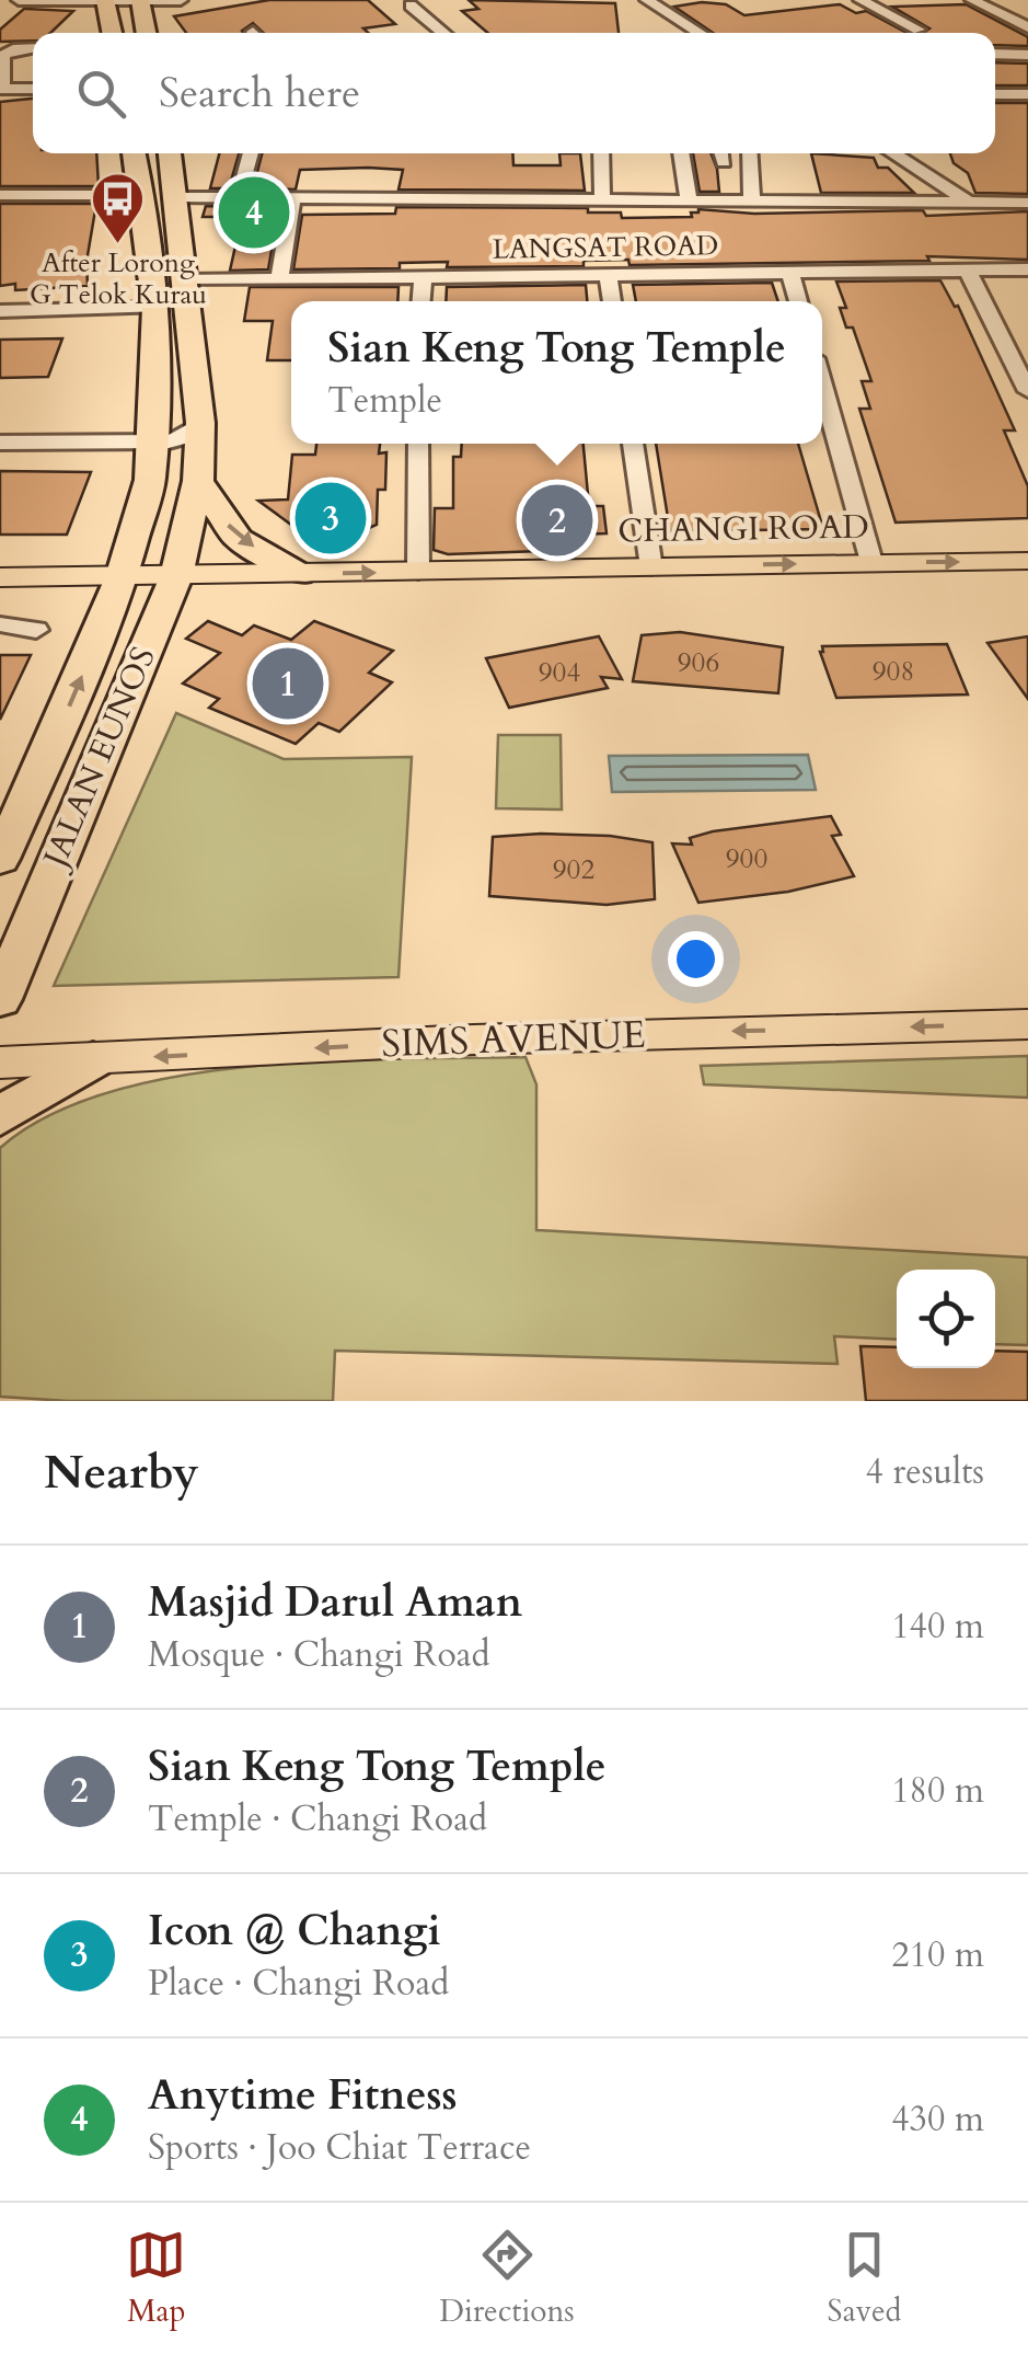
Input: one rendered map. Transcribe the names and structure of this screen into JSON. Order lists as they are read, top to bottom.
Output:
{
  "streets": {
    "highway": ["JALAN EUNOS"],
    "main road": ["CHANGI ROAD", "SIMS AVENUE"],
    "street": ["LANGSAT ROAD"]
  },
  "crossings": [
    ["LANGSAT ROAD", "JALAN EUNOS"],
    ["CHANGI ROAD", "JALAN EUNOS"]
  ],
  "one_way": ["CHANGI ROAD", "SIMS AVENUE"],
  "places": {
    "bus stop": ["After Lorong G Telok Kurau"]
  },
  "house_numbers": [
    "906",
    "908",
    "904",
    "900",
    "902"
  ],
  "page": {
    "search": "Search here",
    "pins": [
      "4",
      "3",
      "2",
      "1"
    ],
    "popup": ["Sian Keng Tong Temple", "Temple"],
    "heading": ["Nearby", "4 results"],
    "list": [
      {
        "mark": "1",
        "name": "Masjid Darul Aman",
        "note": "Mosque · Changi Road",
        "value": "140 m"
      },
      {
        "mark": "2",
        "name": "Sian Keng Tong Temple",
        "note": "Temple · Changi Road",
        "value": "180 m"
      },
      {
        "mark": "3",
        "name": "Icon @ Changi",
        "note": "Place · Changi Road",
        "value": "210 m"
      },
      {
        "mark": "4",
        "name": "Anytime Fitness",
        "note": "Sports · Joo Chiat Terrace",
        "value": "430 m"
      }
    ],
    "nav": ["Map", "Directions", "Saved"]
  }
}
